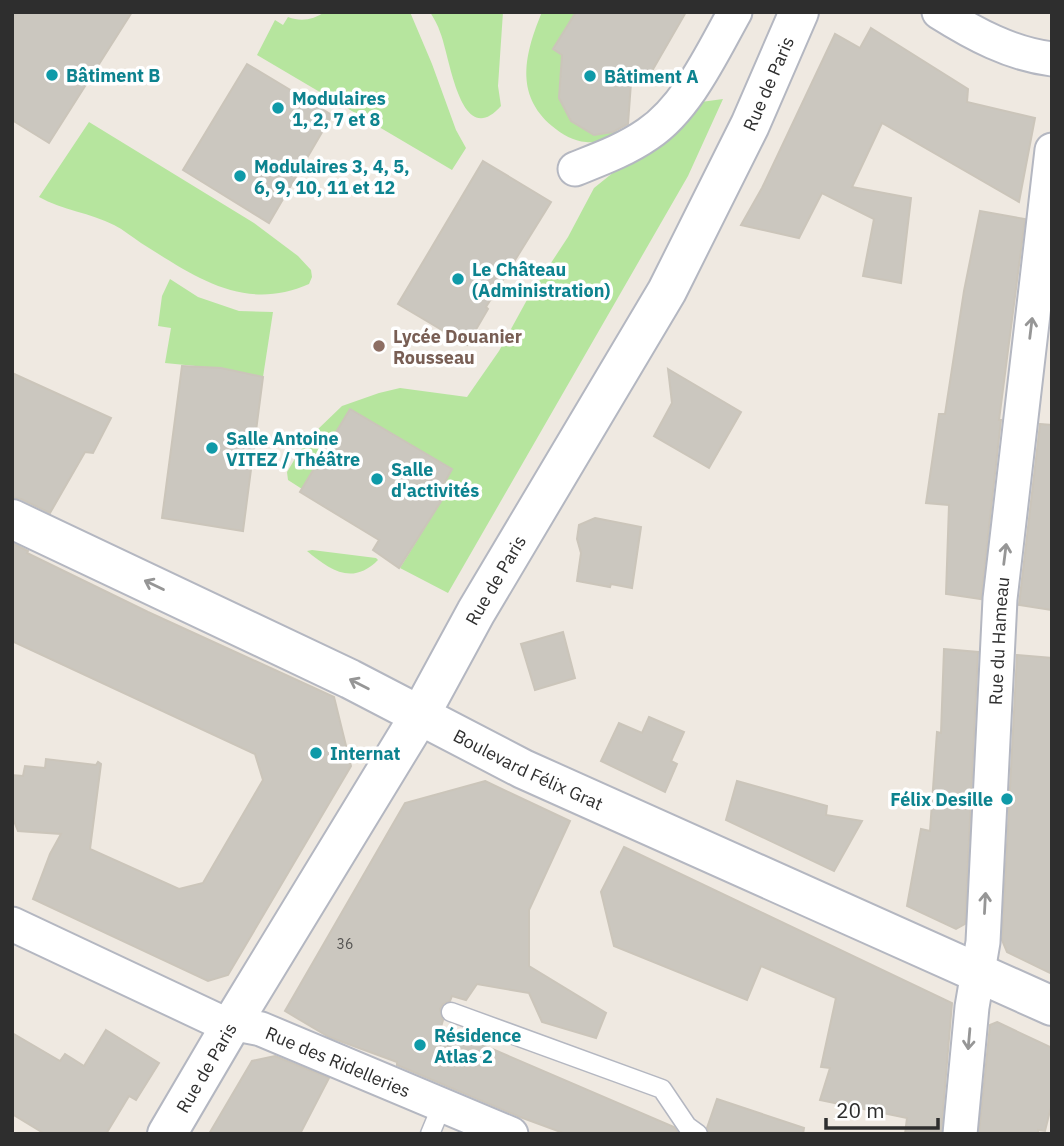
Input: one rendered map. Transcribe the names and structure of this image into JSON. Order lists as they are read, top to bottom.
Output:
{
  "streets": {
    "main road": ["Rue de Paris", "Boulevard Félix Grat"],
    "street": ["Rue du Hameau", "Rue des Ridelleries"]
  },
  "crossings": [
    ["Rue de Paris", "Boulevard Félix Grat"],
    ["Rue de Paris", "Rue des Ridelleries"],
    ["Rue du Hameau", "Boulevard Félix Grat"]
  ],
  "one_way": ["Boulevard Félix Grat"],
  "places": [
    "Bâtiment B",
    "Bâtiment A",
    "Modulaires 1, 2, 7 et 8",
    "Modulaires 3, 4, 5, 6, 9, 10, 11 et 12",
    "Le Château (Administration)",
    "Lycée Douanier Rousseau",
    "Salle Antoine VITEZ / Théâtre",
    "Salle d'activités",
    "Internat",
    "Félix Desille",
    "Résidence Atlas 2"
  ],
  "house_numbers": ["36"],
  "scale_bar": "20 m"
}
